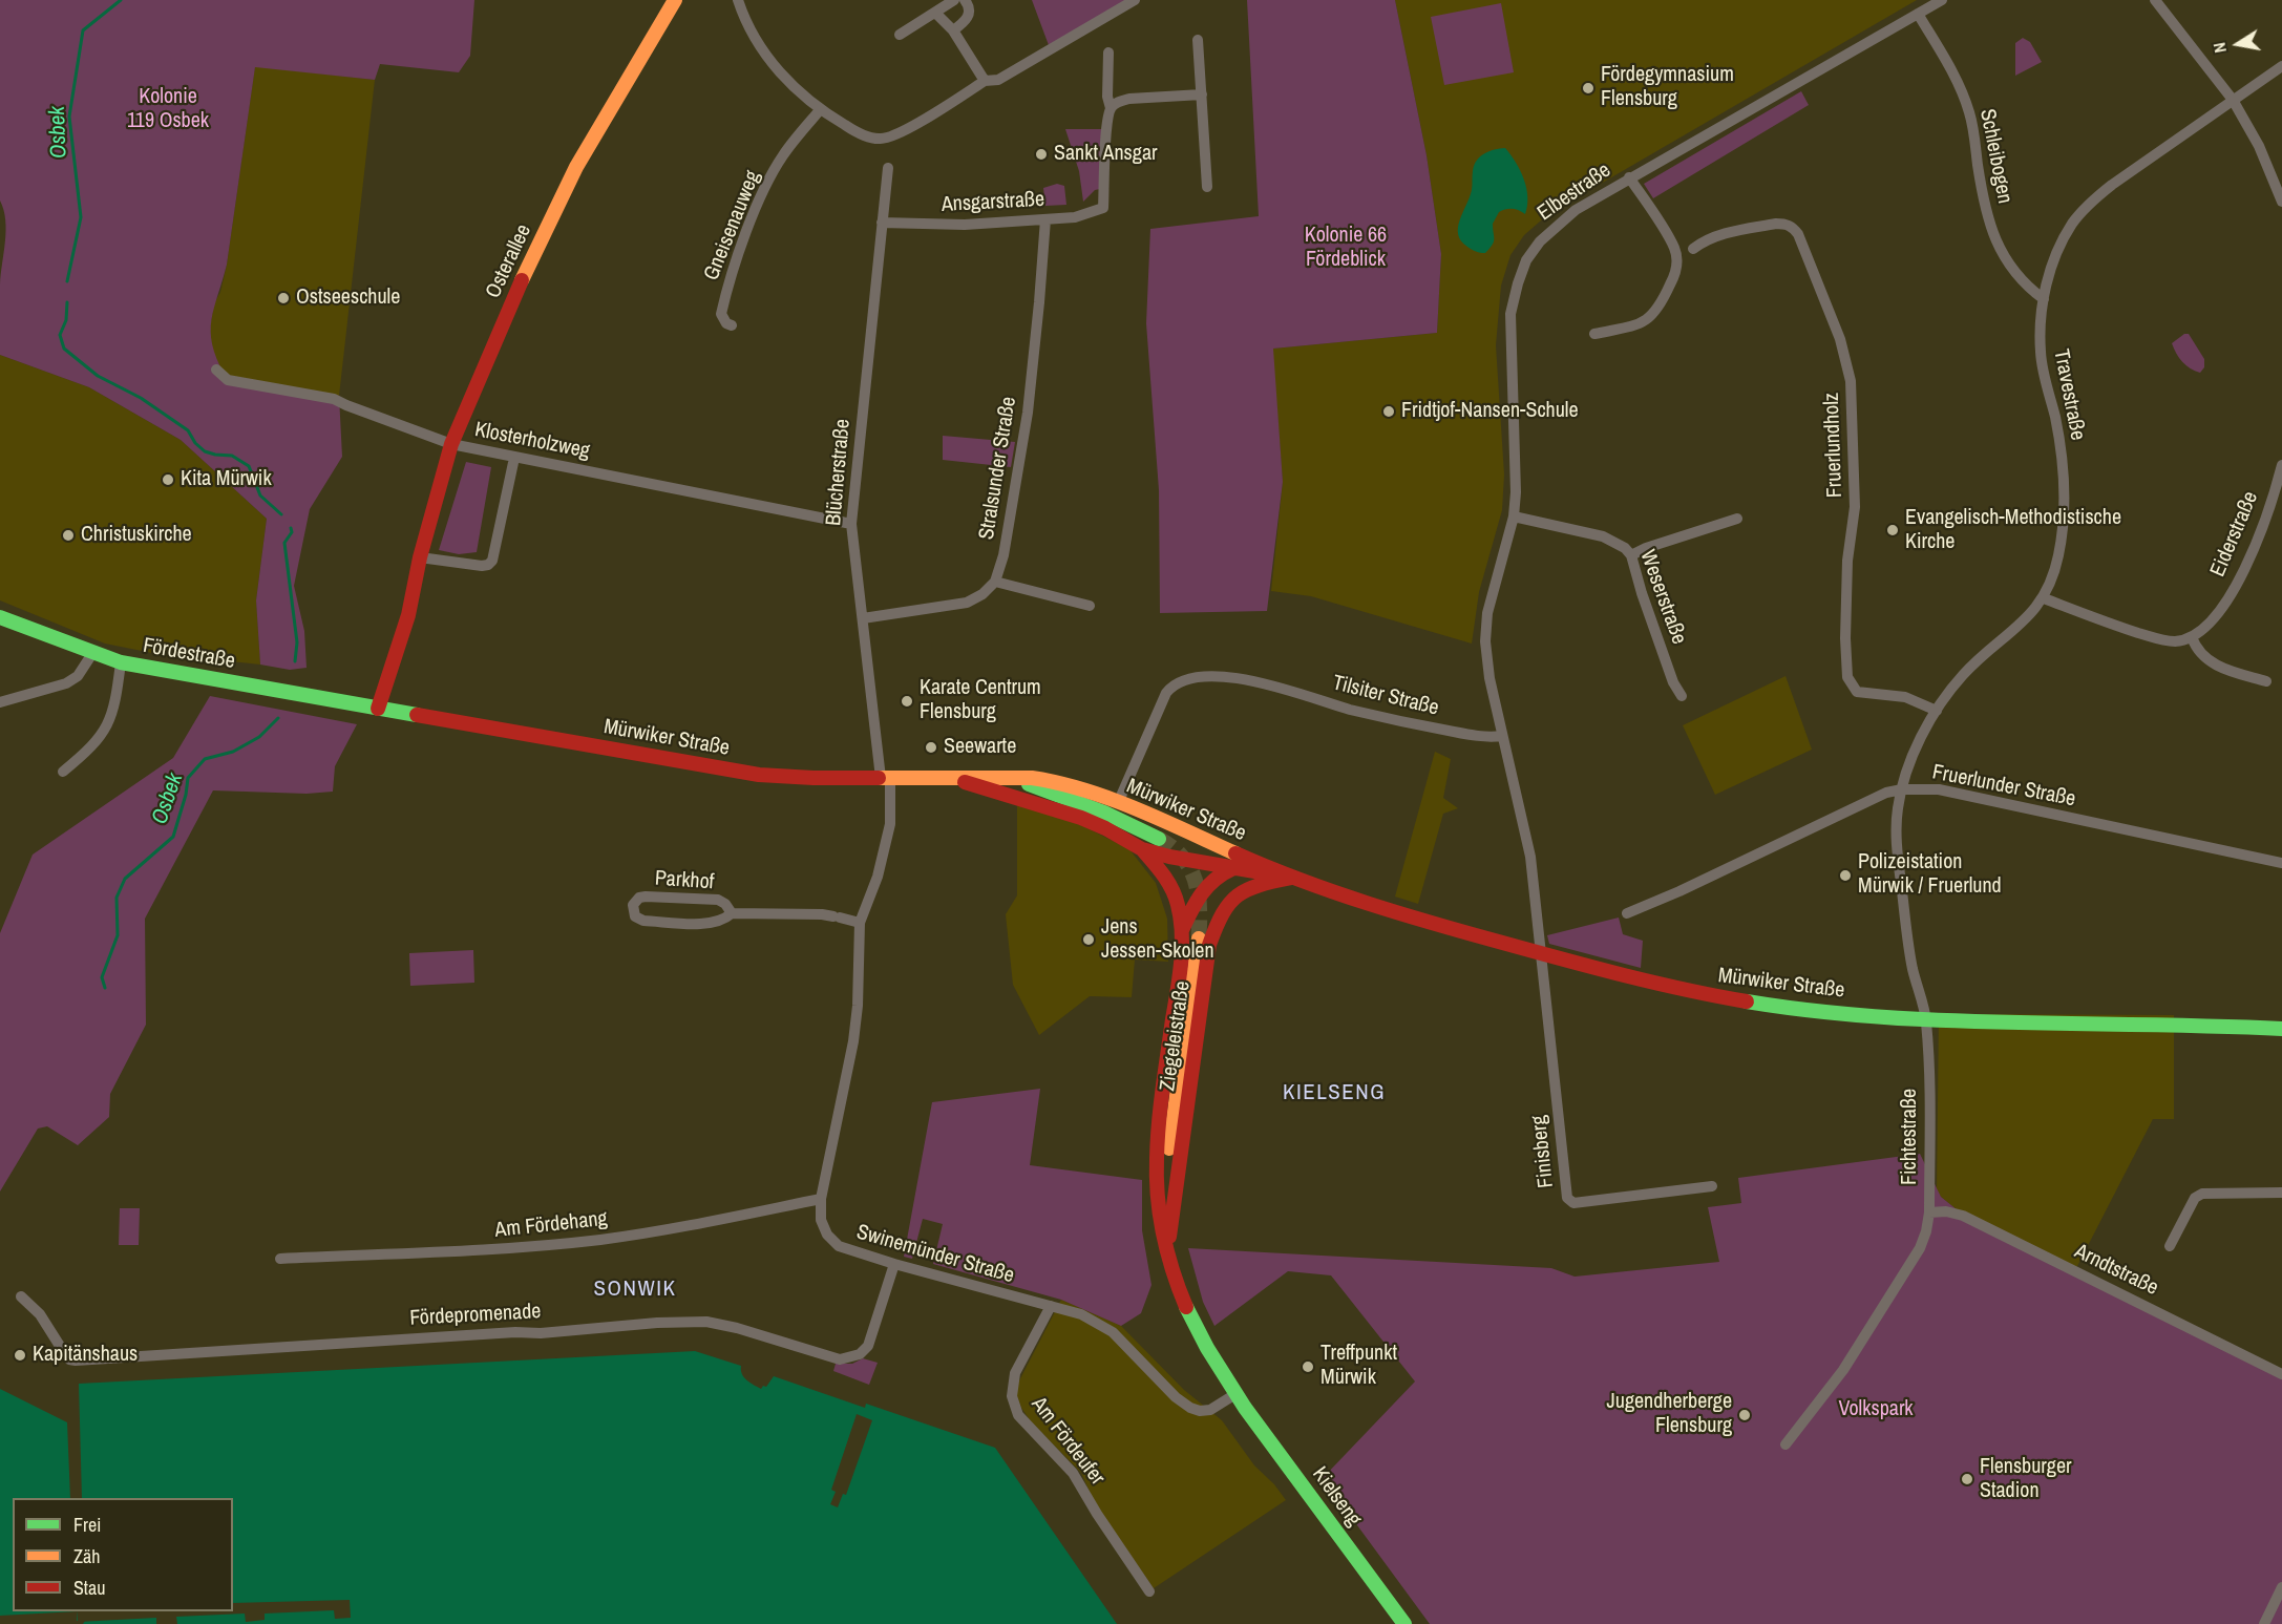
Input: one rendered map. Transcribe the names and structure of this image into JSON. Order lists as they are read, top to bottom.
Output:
{
  "streets": {
    "main road": [
      "Osterallee",
      "Fördestraße",
      "Mürwiker Straße",
      "Ziegeleistraße",
      "Kielseng"
    ],
    "street": [
      "Schleibogen",
      "Elbestraße",
      "Ansgarstraße",
      "Gneisenauweg",
      "Travestraße",
      "Klosterholzweg",
      "Fruerlundholz",
      "Stralsunder Straße",
      "Blücherstraße",
      "Eiderstraße",
      "Weserstraße",
      "Tilsiter Straße",
      "Fruerlunder Straße",
      "Parkhof",
      "Fichtestraße",
      "Finisberg",
      "Am Fördehang",
      "Swinemünder Straße",
      "Arndtstraße",
      "Fördepromenade",
      "Am Fördeufer"
    ]
  },
  "crossings": [
    ["Schleibogen", "Elbestraße"],
    ["Schleibogen", "Travestraße"],
    ["Elbestraße", "Weserstraße"],
    ["Elbestraße", "Tilsiter Straße"],
    ["Ansgarstraße", "Stralsunder Straße"],
    ["Ansgarstraße", "Blücherstraße"],
    ["Osterallee", "Klosterholzweg"],
    ["Osterallee", "Fördestraße"],
    ["Osterallee", "Mürwiker Straße"],
    ["Travestraße", "Fruerlundholz"],
    ["Travestraße", "Fruerlunder Straße"],
    ["Travestraße", "Fichtestraße"],
    ["Klosterholzweg", "Blücherstraße"],
    ["Blücherstraße", "Mürwiker Straße"],
    ["Blücherstraße", "Swinemünder Straße"],
    ["Fördestraße", "Mürwiker Straße"],
    ["Tilsiter Straße", "Mürwiker Straße"],
    ["Mürwiker Straße", "Ziegeleistraße"],
    ["Mürwiker Straße", "Fichtestraße"],
    ["Mürwiker Straße", "Finisberg"],
    ["Mürwiker Straße", "Swinemünder Straße"],
    ["Fruerlunder Straße", "Fichtestraße"],
    ["Parkhof", "Swinemünder Straße"],
    ["Ziegeleistraße", "Swinemünder Straße"],
    ["Ziegeleistraße", "Kielseng"],
    ["Fichtestraße", "Arndtstraße"],
    ["Am Fördehang", "Swinemünder Straße"],
    ["Swinemünder Straße", "Fördepromenade"],
    ["Swinemünder Straße", "Am Fördeufer"],
    ["Swinemünder Straße", "Kielseng"]
  ],
  "districts": ["KIELSENG", "SONWIK"],
  "water": ["Osbek"],
  "parks": ["Kolonie 119 Osbek", "Kolonie 66 Fördeblick", "Volkspark"],
  "places": [
    "Fördegymnasium Flensburg",
    "Sankt Ansgar",
    "Ostseeschule",
    "Fridtjof-Nansen-Schule",
    "Kita Mürwik",
    "Evangelisch-Methodistische Kirche",
    "Christuskirche",
    "Karate Centrum Flensburg",
    "Seewarte",
    "Polizeistation Mürwik / Fruerlund",
    "Jens Jessen-Skolen",
    "Kapitänshaus",
    "Treffpunkt Mürwik",
    "Jugendherberge Flensburg",
    "Flensburger Stadion"
  ],
  "legend": ["Frei", "Zäh", "Stau"],
  "north": "left"
}
